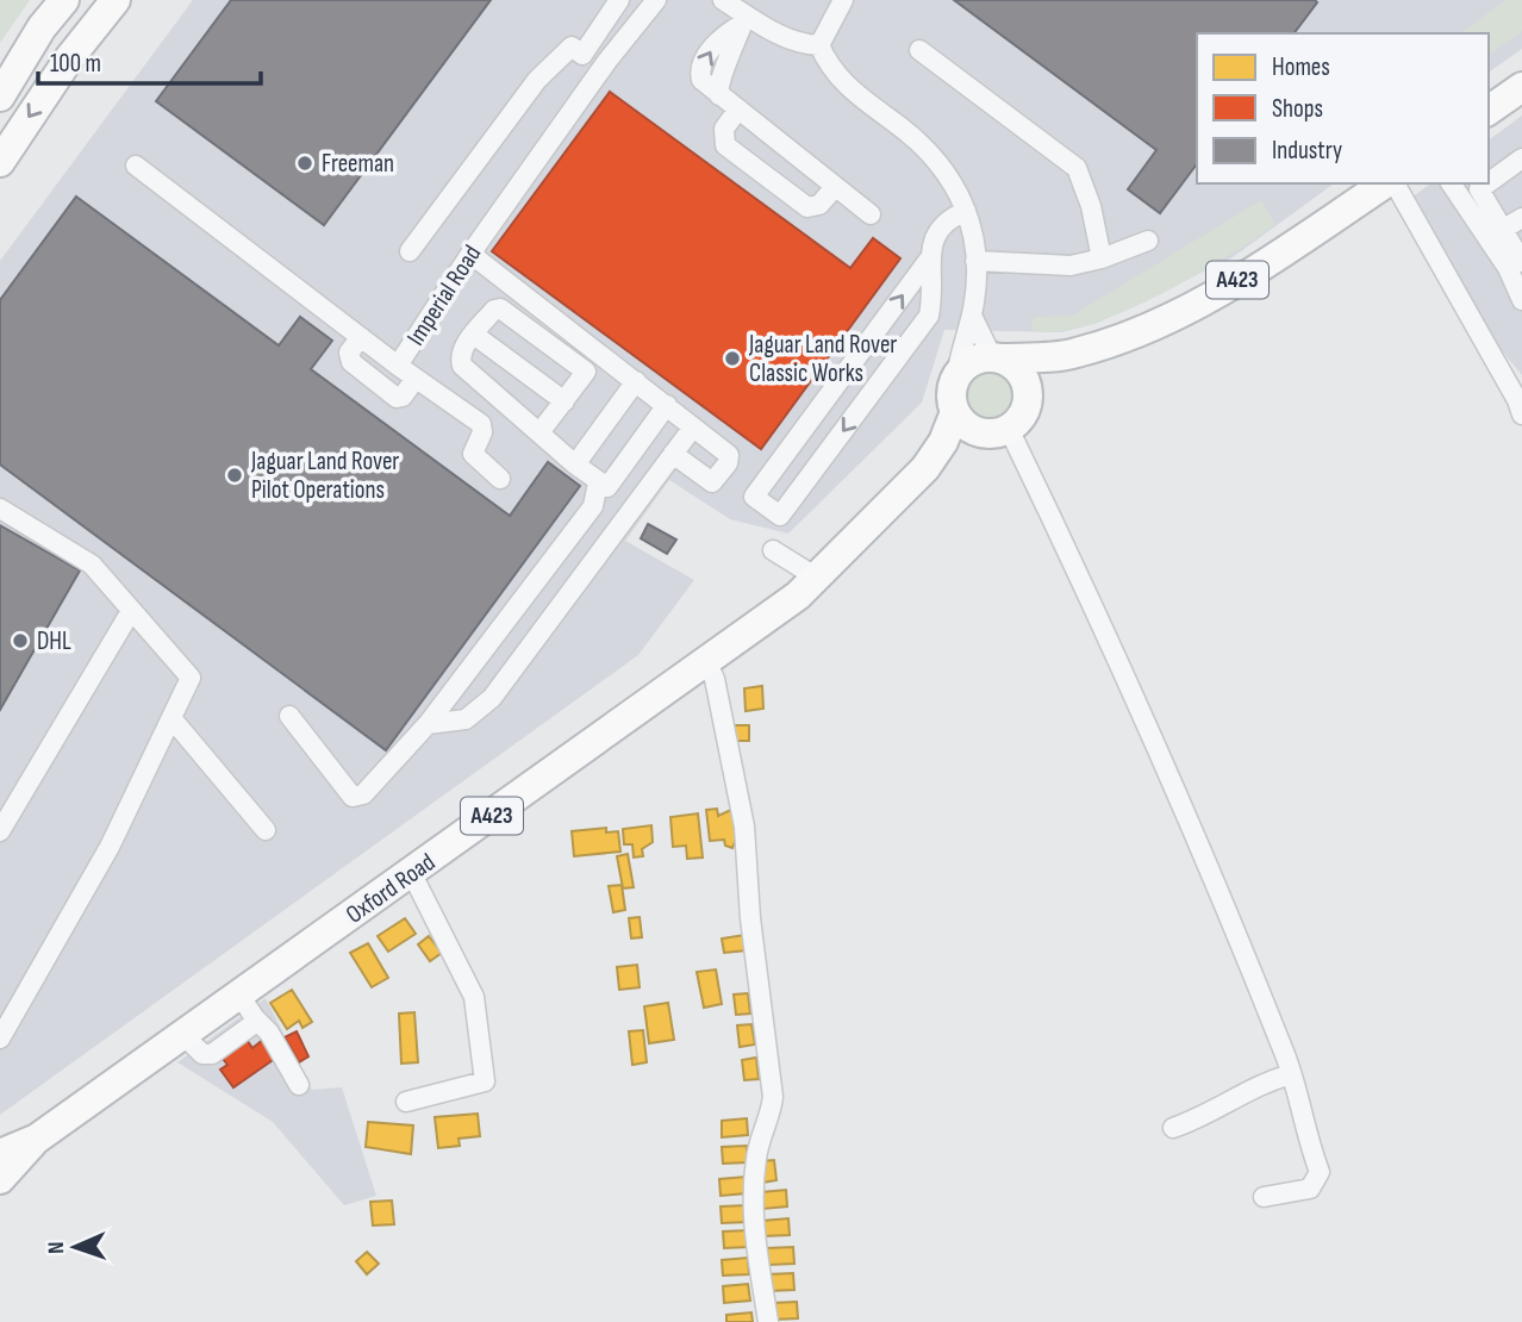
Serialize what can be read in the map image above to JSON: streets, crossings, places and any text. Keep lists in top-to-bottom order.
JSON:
{
  "streets": {
    "highway": ["A423", "Oxford Road"],
    "street": ["Imperial Road"]
  },
  "crossings": [
    ["A423", "Oxford Road"]
  ],
  "places": [
    "Freeman",
    "Jaguar Land Rover Classic Works",
    "Jaguar Land Rover Pilot Operations",
    "DHL"
  ],
  "legend": ["Homes", "Shops", "Industry"],
  "scale_bar": "100 m",
  "north": "left"
}
